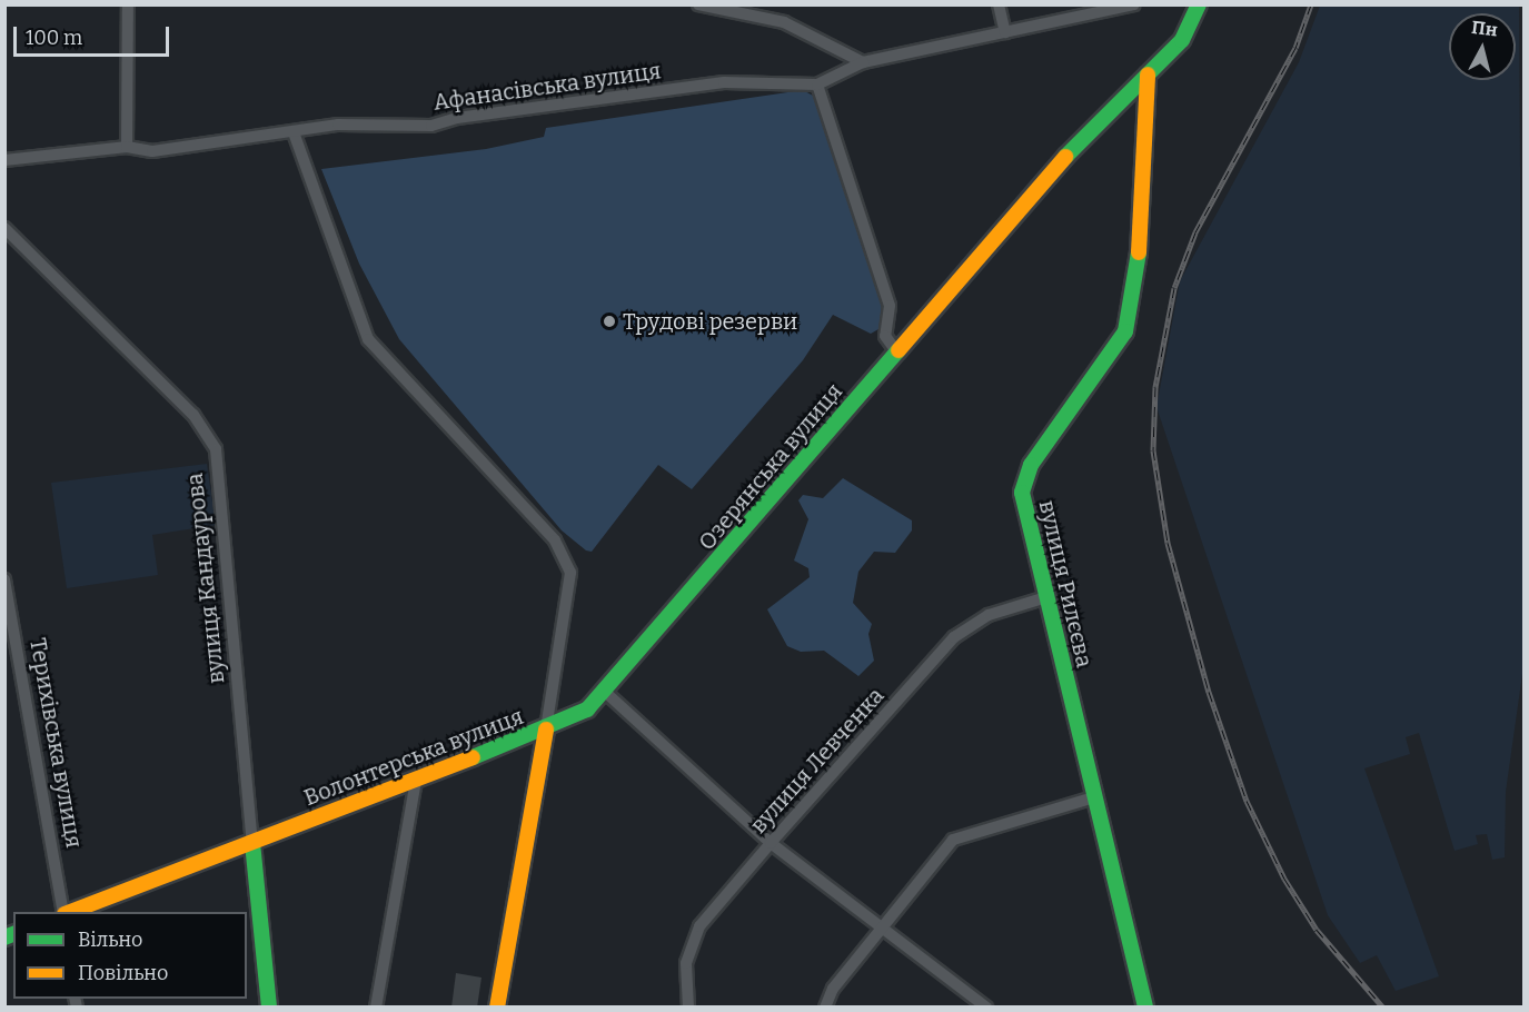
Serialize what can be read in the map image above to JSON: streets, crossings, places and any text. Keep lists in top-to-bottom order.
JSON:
{
  "streets": {
    "main road": [
      "Озерянська вулиця",
      "вулиця Кандаурова",
      "вулиця Рилєєва",
      "Волонтерська вулиця"
    ],
    "street": ["Афанасівська вулиця", "Терихівська вулиця", "вулиця Левченка"]
  },
  "crossings": [
    ["Афанасівська вулиця", "Волонтерська вулиця"],
    ["Озерянська вулиця", "вулиця Рилєєва"],
    ["Озерянська вулиця", "Волонтерська вулиця"],
    ["вулиця Кандаурова", "Волонтерська вулиця"],
    ["вулиця Рилєєва", "вулиця Левченка"]
  ],
  "places": ["Трудові резерви"],
  "legend": ["Вільно", "Повільно"],
  "scale_bar": "100 m",
  "north": "top"
}
